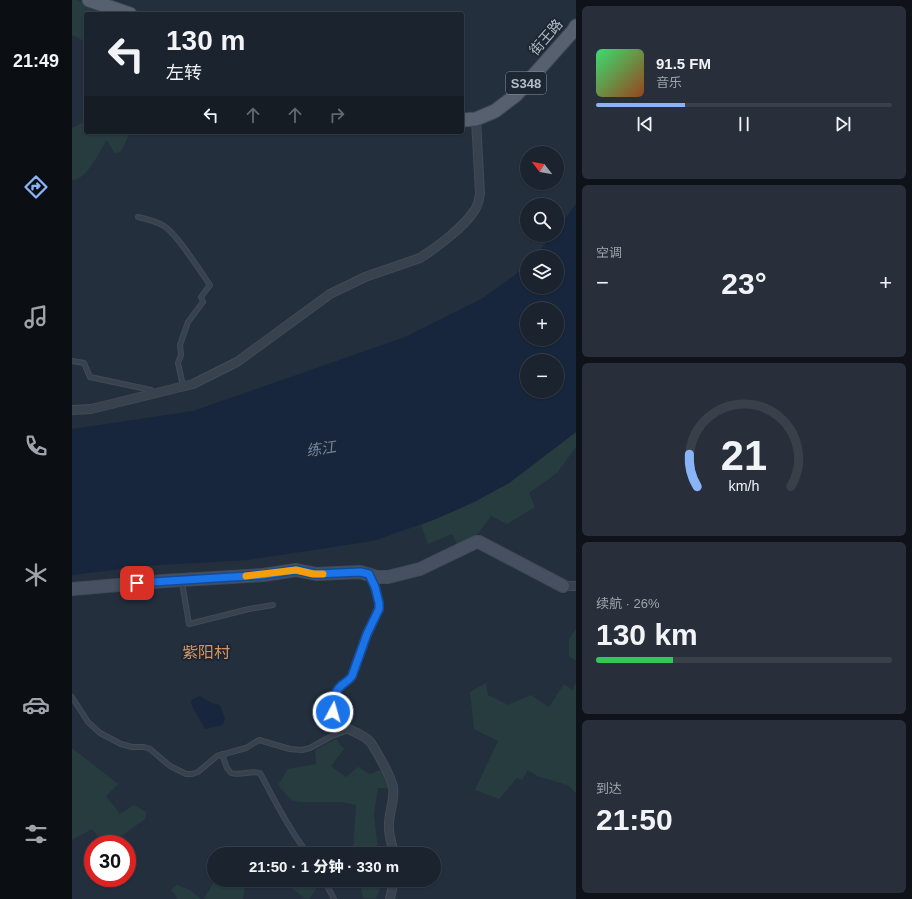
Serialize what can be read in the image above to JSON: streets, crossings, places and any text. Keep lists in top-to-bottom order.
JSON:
{
  "streets": {
    "main road": ["街王路", "S348"]
  },
  "districts": ["紫阳村"],
  "water": ["练江"],
  "north": "top left",
  "page": {
    "tabs": "21:49",
    "turn": ["130 m", "左转"],
    "song": ["91.5 FM", "音乐"],
    "map_buttons": ["+", "−"],
    "tile": [
      "空调",
      ["续航 · 26%", "130 km"],
      ["到达", "21:50"]
    ],
    "heat": ["−", "23°", "+"],
    "limit": "30",
    "trip": "21:50 · 1 分钟 · 330 m",
    "gauge": ["21", "km/h"]
  }
}
